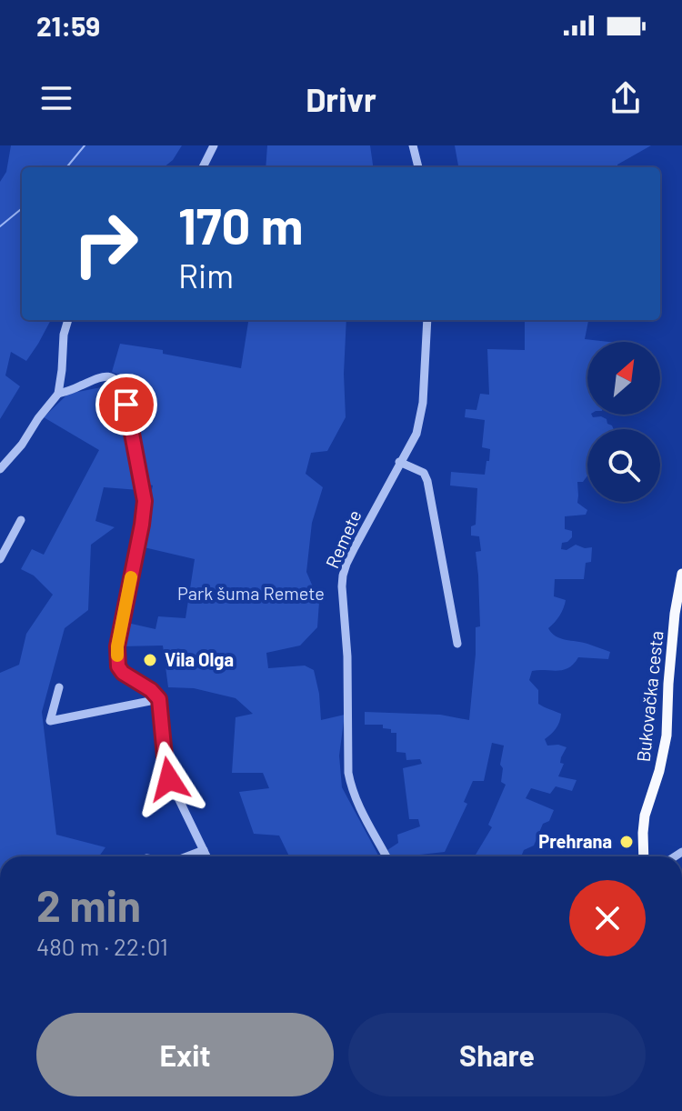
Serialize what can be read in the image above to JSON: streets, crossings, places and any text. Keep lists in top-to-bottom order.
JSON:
{
  "streets": {
    "main road": ["Bukovačka cesta"],
    "street": ["Remete"]
  },
  "parks": ["Park šuma Remete"],
  "places": ["Vila Olga", "Prehrana"],
  "north": "top right",
  "page": {
    "status": "21:59",
    "header": "Drivr",
    "turn": ["170 m", "Rim"],
    "heading": ["2 min", "480 m · 22:01"],
    "buttons": ["Exit", "Share"]
  }
}
